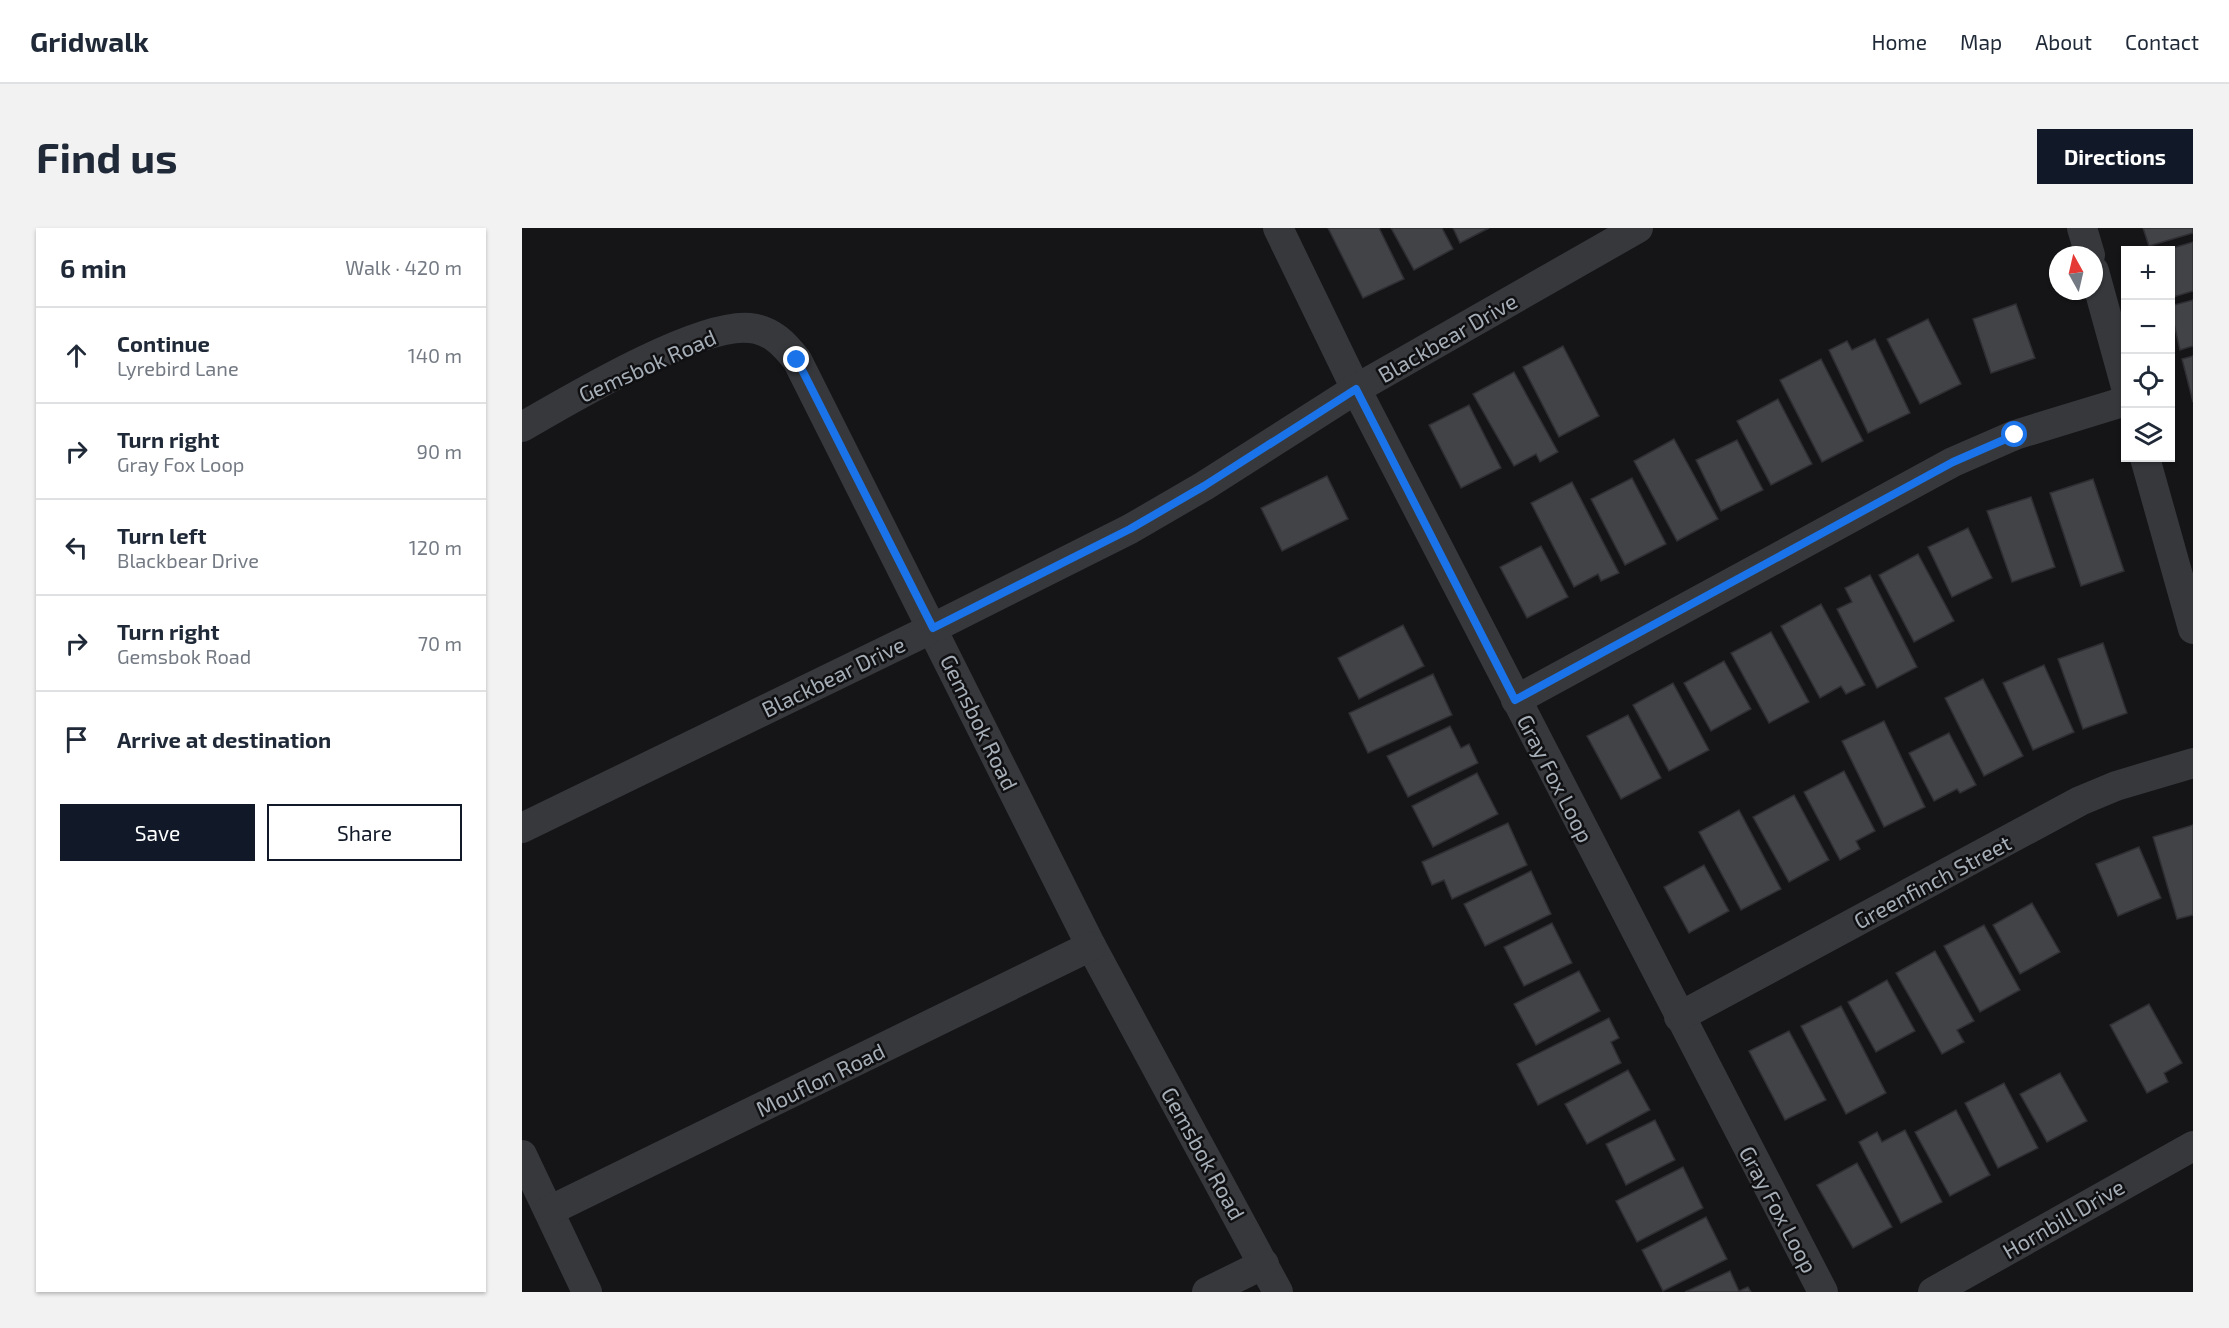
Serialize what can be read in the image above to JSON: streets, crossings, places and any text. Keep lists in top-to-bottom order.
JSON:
{
  "streets": {
    "street": [
      "Blackbear Drive",
      "Gemsbok Road",
      "Gray Fox Loop",
      "Greenfinch Street",
      "Mouflon Road",
      "Hornbill Drive"
    ]
  },
  "crossings": [
    ["Blackbear Drive", "Gemsbok Road"],
    ["Blackbear Drive", "Gray Fox Loop"],
    ["Gemsbok Road", "Mouflon Road"],
    ["Gray Fox Loop", "Greenfinch Street"]
  ],
  "north": "top",
  "page": {
    "header": "Gridwalk",
    "nav": [
      "Home",
      "Map",
      "About",
      "Contact"
    ],
    "buttons": [
      "Directions",
      ["Save", "Share"]
    ],
    "title": "Find us",
    "heading": ["6 min", "Walk · 420 m"],
    "map_buttons": ["+", "−"],
    "list": [
      ["Continue", "Lyrebird Lane", "140 m"],
      ["Turn right", "Gray Fox Loop", "90 m"],
      ["Turn left", "Blackbear Drive", "120 m"],
      ["Turn right", "Gemsbok Road", "70 m"],
      "Arrive at destination"
    ]
  }
}
